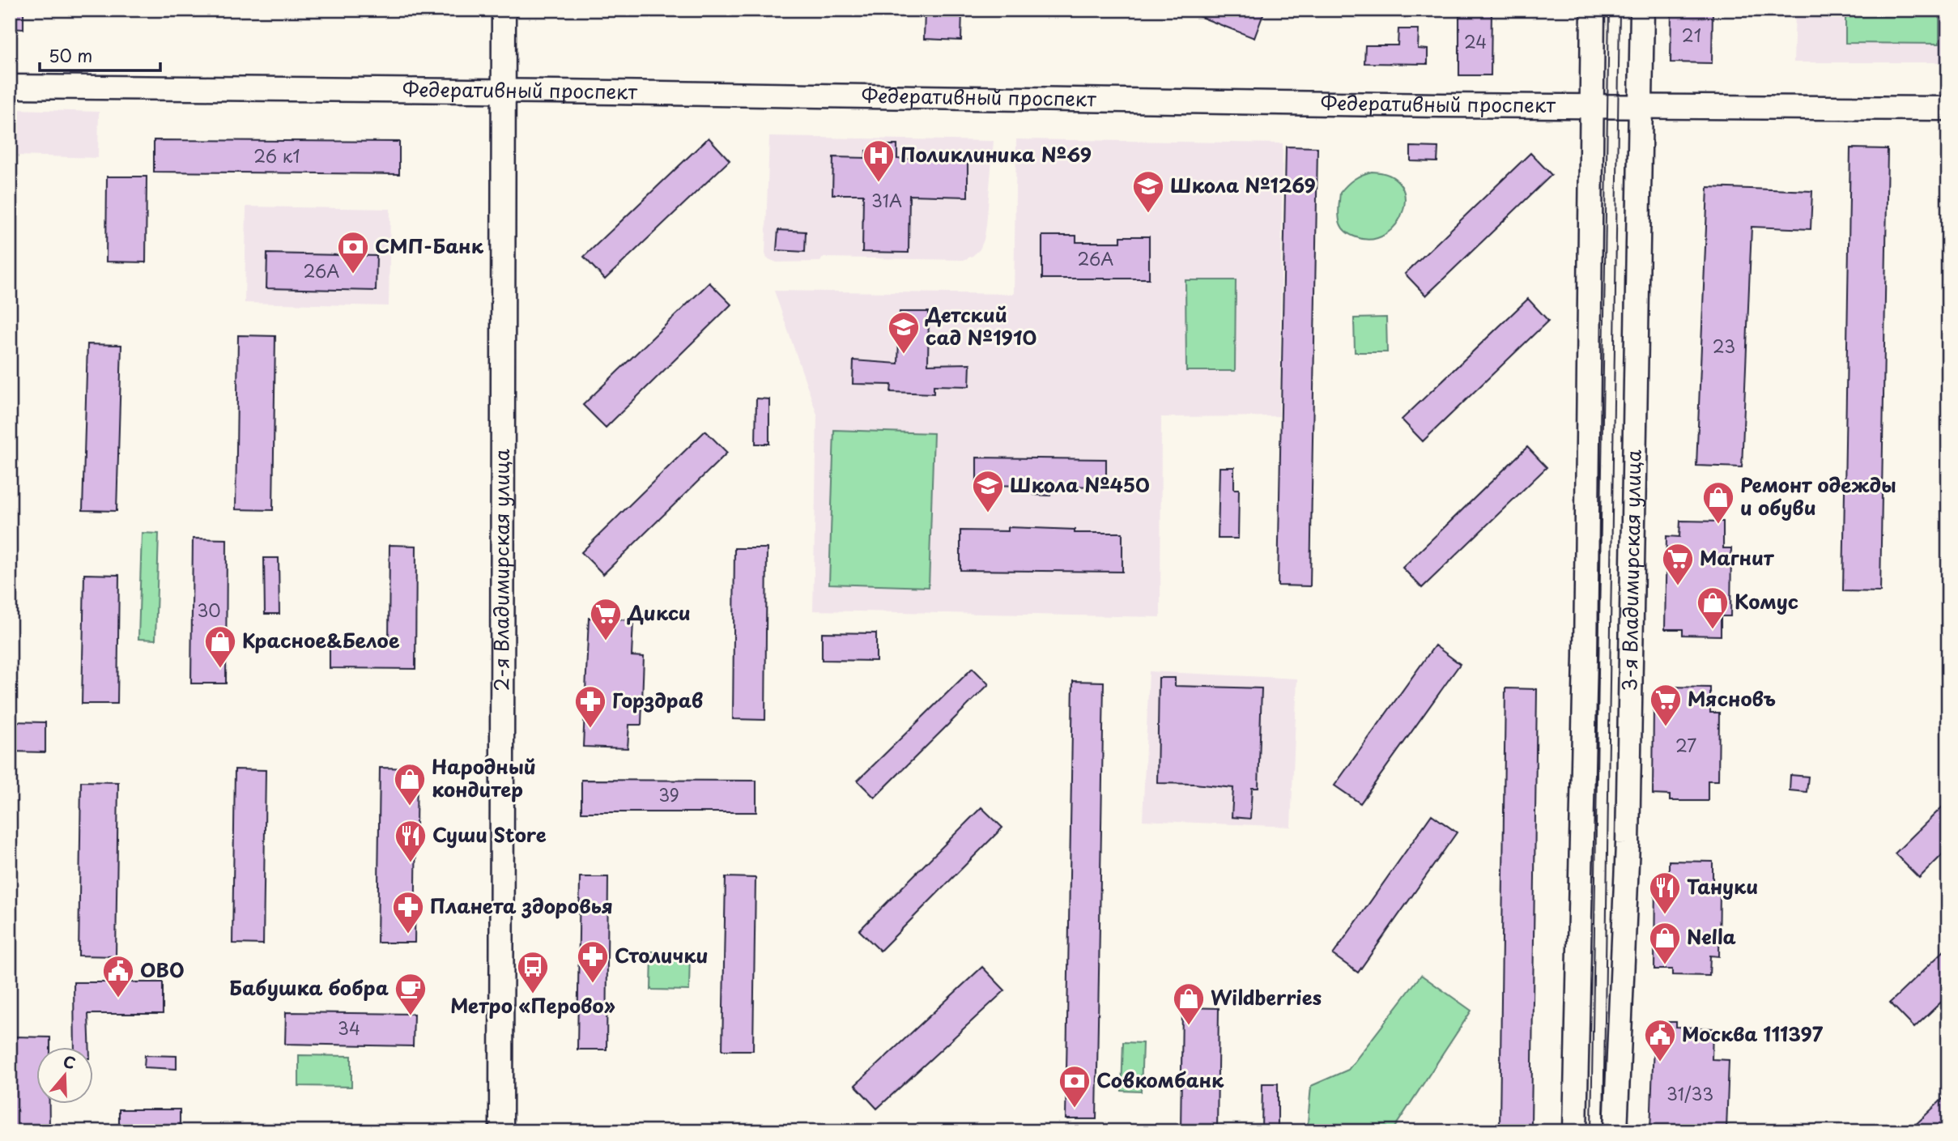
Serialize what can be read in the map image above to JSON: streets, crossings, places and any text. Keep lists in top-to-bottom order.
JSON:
{
  "streets": {
    "street": ["Федеративный проспект", "2-я Владимирская улица", "3-я Владимирская улица"]
  },
  "crossings": [
    ["Федеративный проспект", "2-я Владимирская улица"],
    ["Федеративный проспект", "3-я Владимирская улица"]
  ],
  "places": {
    "hospital": ["Поликлиника №69"],
    "school or university": ["Школа №1269", "Детский сад №1910", "Школа №450"],
    "bank": ["СМП-Банк", "Совкомбанк"],
    "shop": [
      "Ремонт одежды и обуви",
      "Комус",
      "Красное&Белое",
      "Народный кондитер",
      "Nella",
      "Wildberries"
    ],
    "supermarket": ["Магнит", "Дикси", "Мясновъ"],
    "pharmacy": ["Горздрав", "Планета здоровья", "Столички"],
    "restaurant": ["Суши Store", "Тануки"],
    "bus stop": ["Метро «Перово»"],
    "public building": ["ОВО", "Москва 111397"],
    "cafe": ["Бабушка бобра"]
  },
  "house_numbers": [
    "21",
    "24",
    "26 к1",
    "31А",
    "26А",
    "26А",
    "23",
    "30",
    "27",
    "39",
    "34",
    "31/33"
  ],
  "scale_bar": "50 m",
  "north": "top"
}
